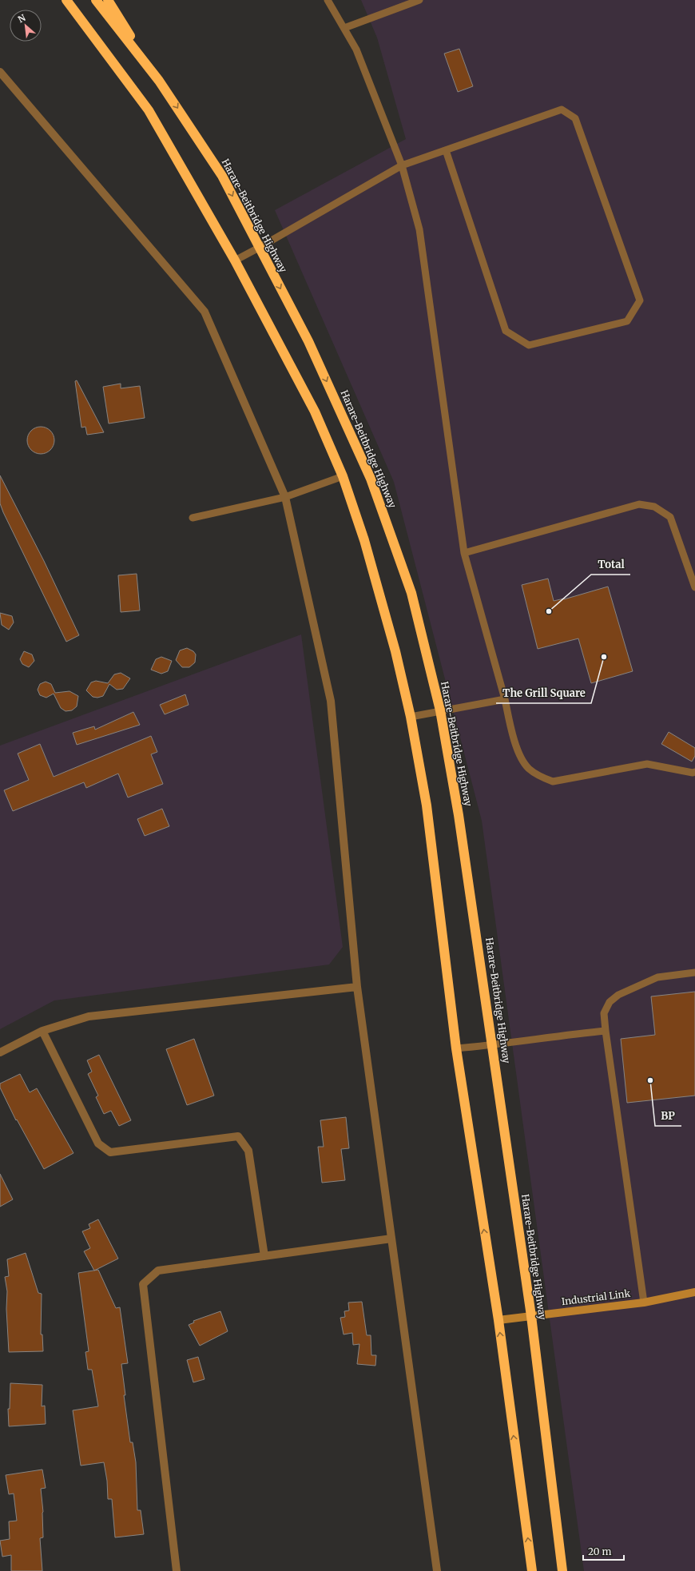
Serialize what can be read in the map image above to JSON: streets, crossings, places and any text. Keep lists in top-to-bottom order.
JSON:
{
  "streets": {
    "highway": ["Harare-Beitbridge Highway"],
    "street": ["Industrial Link"]
  },
  "crossings": [
    ["Harare-Beitbridge Highway", "Industrial Link"]
  ],
  "places": ["Total", "The Grill Square", "BP"],
  "scale_bar": "20 m",
  "north": "top left"
}
